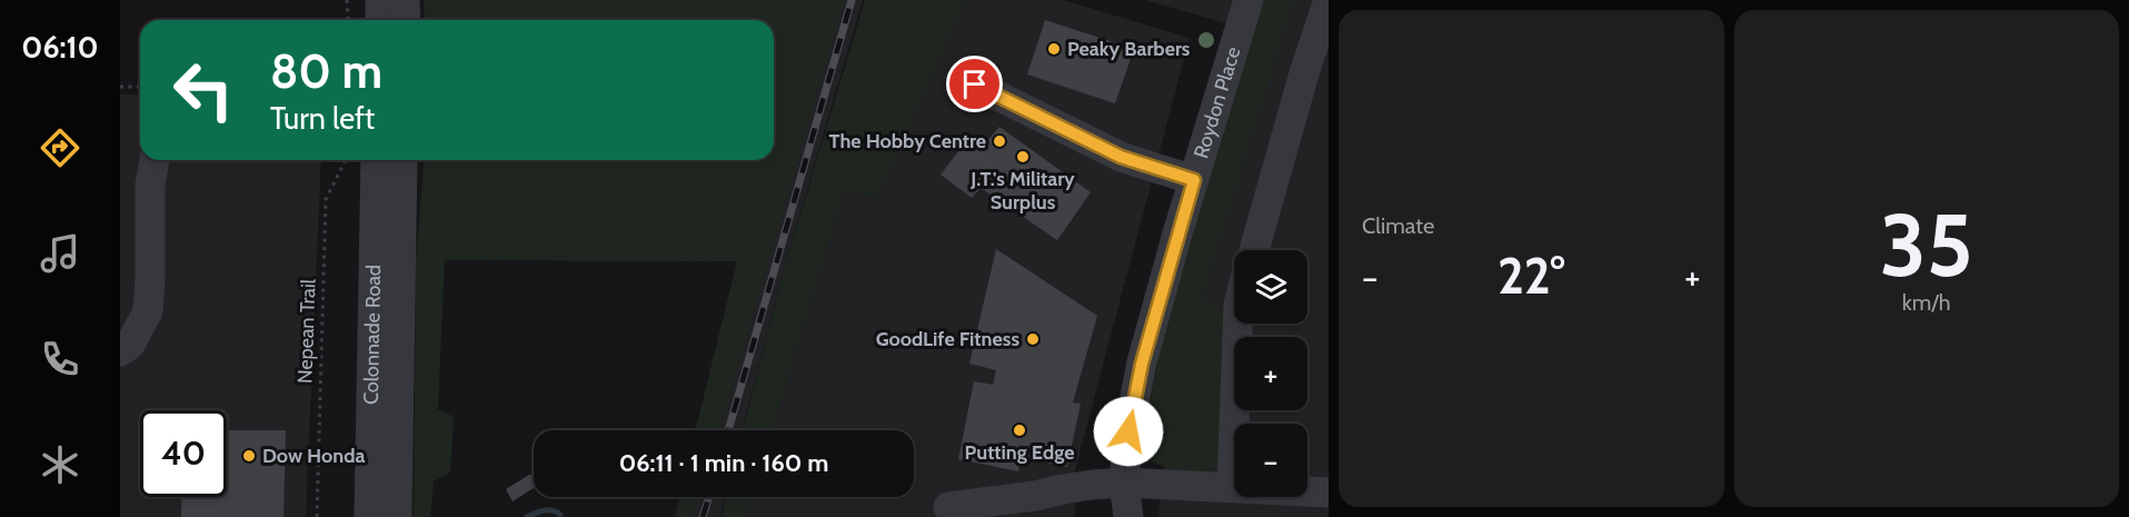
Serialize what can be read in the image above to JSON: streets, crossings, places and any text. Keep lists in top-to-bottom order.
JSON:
{
  "streets": {
    "street": ["Roydon Place", "Colonnade Road"],
    "path": ["Nepean Trail"]
  },
  "places": [
    "Peaky Barbers",
    "The Hobby Centre",
    "J.T.'s Military Surplus",
    "GoodLife Fitness",
    "Putting Edge",
    "Dow Honda"
  ],
  "page": {
    "tabs": "06:10",
    "tile": [
      "Climate",
      ["35", "km/h"]
    ],
    "turn": ["80 m", "Turn left"],
    "heat": ["−", "22°", "+"],
    "map_buttons": ["+", "−"],
    "limit": "40",
    "trip": "06:11 · 1 min · 160 m"
  }
}
